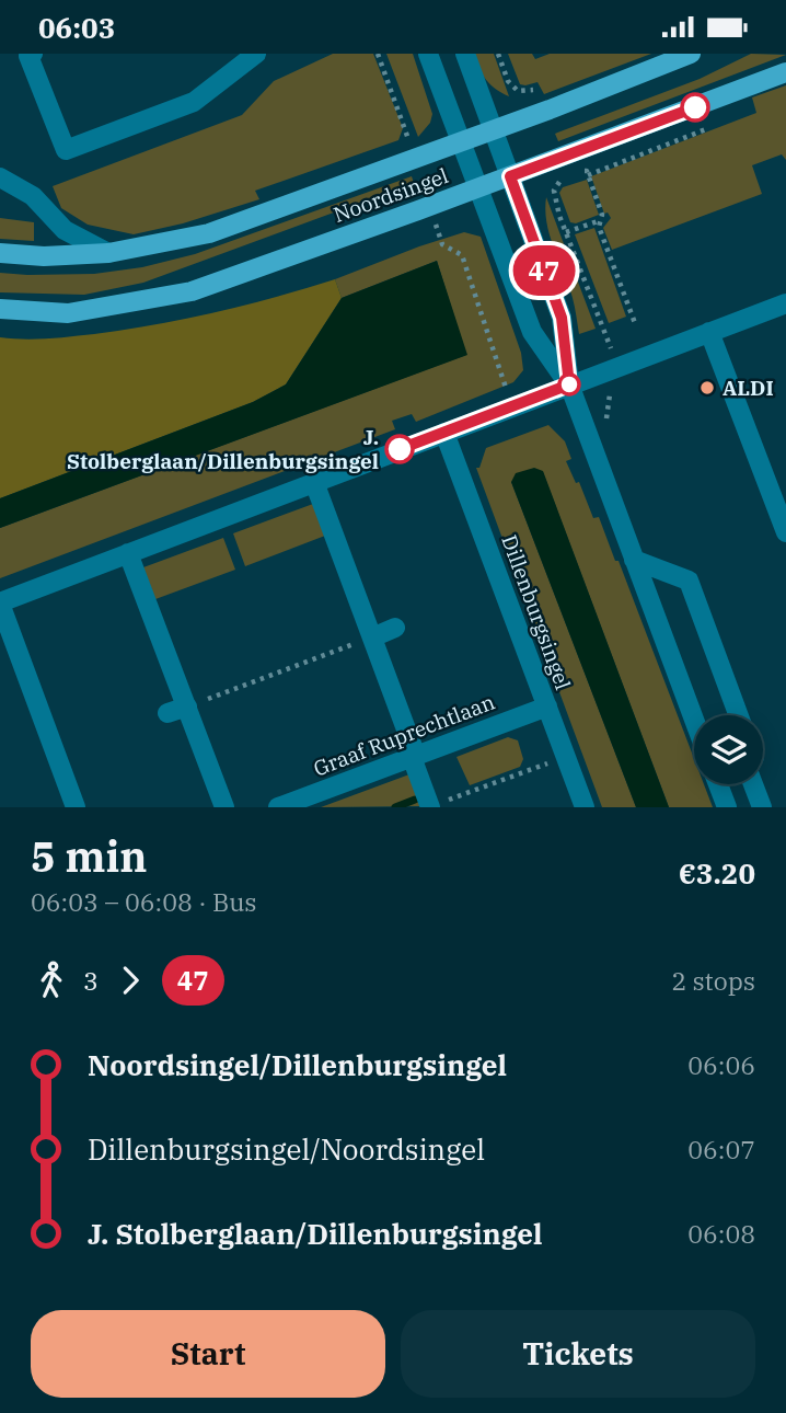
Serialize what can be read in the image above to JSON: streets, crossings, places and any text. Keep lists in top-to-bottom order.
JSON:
{
  "streets": {
    "main road": ["Noordsingel"],
    "street": ["Dillenburgsingel", "Graaf Ruprechtlaan"]
  },
  "crossings": [
    ["Dillenburgsingel", "Graaf Ruprechtlaan"]
  ],
  "places": ["ALDI", "J. Stolberglaan/Dillenburgsingel"],
  "lines": ["bus line 47"],
  "page": {
    "status": "06:03",
    "on_map": "47",
    "heading": ["5 min", "06:03 – 06:08 · Bus", "€3.20"],
    "legs": ["3", "47", "2 stops"],
    "list": [
      {
        "name": "Noordsingel/Dillenburgsingel",
        "value": "06:06"
      },
      {
        "name": "Dillenburgsingel/Noordsingel",
        "value": "06:07"
      },
      {
        "name": "J. Stolberglaan/Dillenburgsingel",
        "value": "06:08"
      }
    ],
    "buttons": ["Start", "Tickets"]
  }
}
